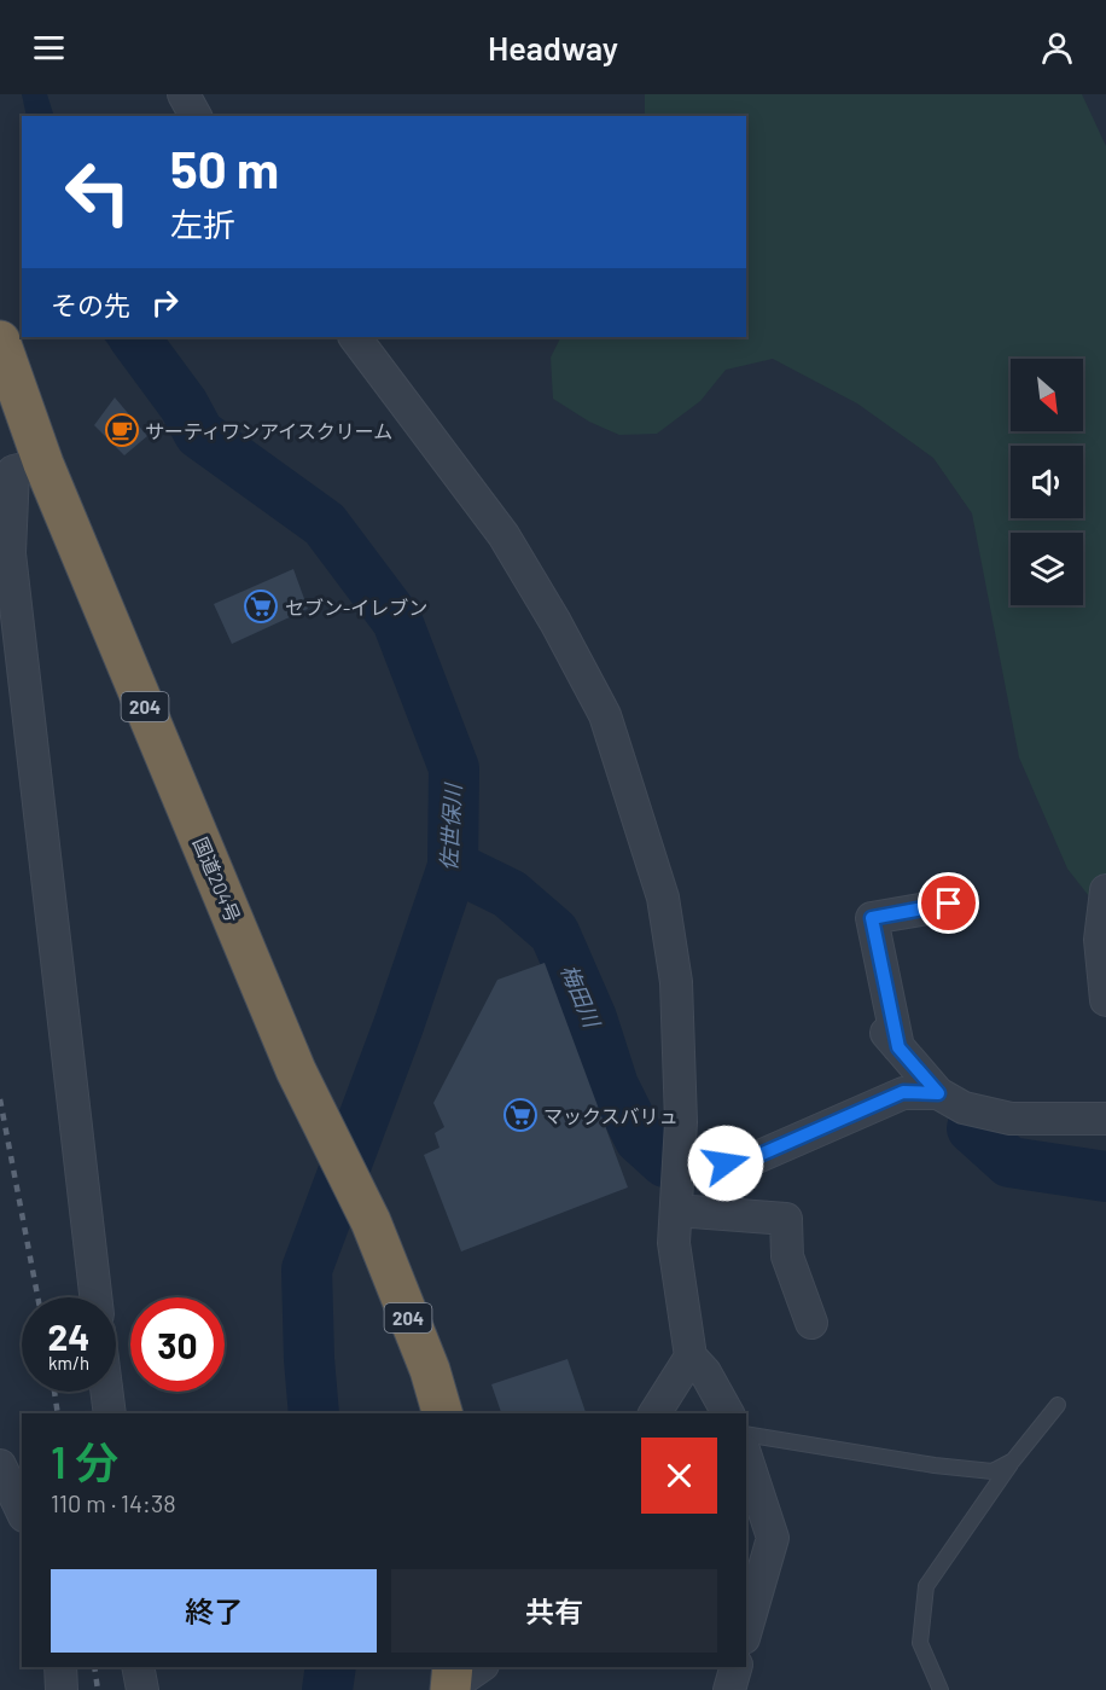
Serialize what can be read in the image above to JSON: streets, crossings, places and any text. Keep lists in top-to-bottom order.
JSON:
{
  "streets": {
    "highway": ["204", "国道204号"]
  },
  "water": ["佐世保川", "梅田川"],
  "places": {
    "cafe": ["サーティワンアイスクリーム"],
    "supermarket": ["セブン-イレブン", "マックスバリュ"]
  },
  "north": "bottom right",
  "page": {
    "header": "Headway",
    "turn": ["50 m", "左折"],
    "then": "その先",
    "speed": "24 km/h",
    "limit": "30",
    "heading": ["1 分", "110 m · 14:38"],
    "buttons": ["終了", "共有"]
  }
}
